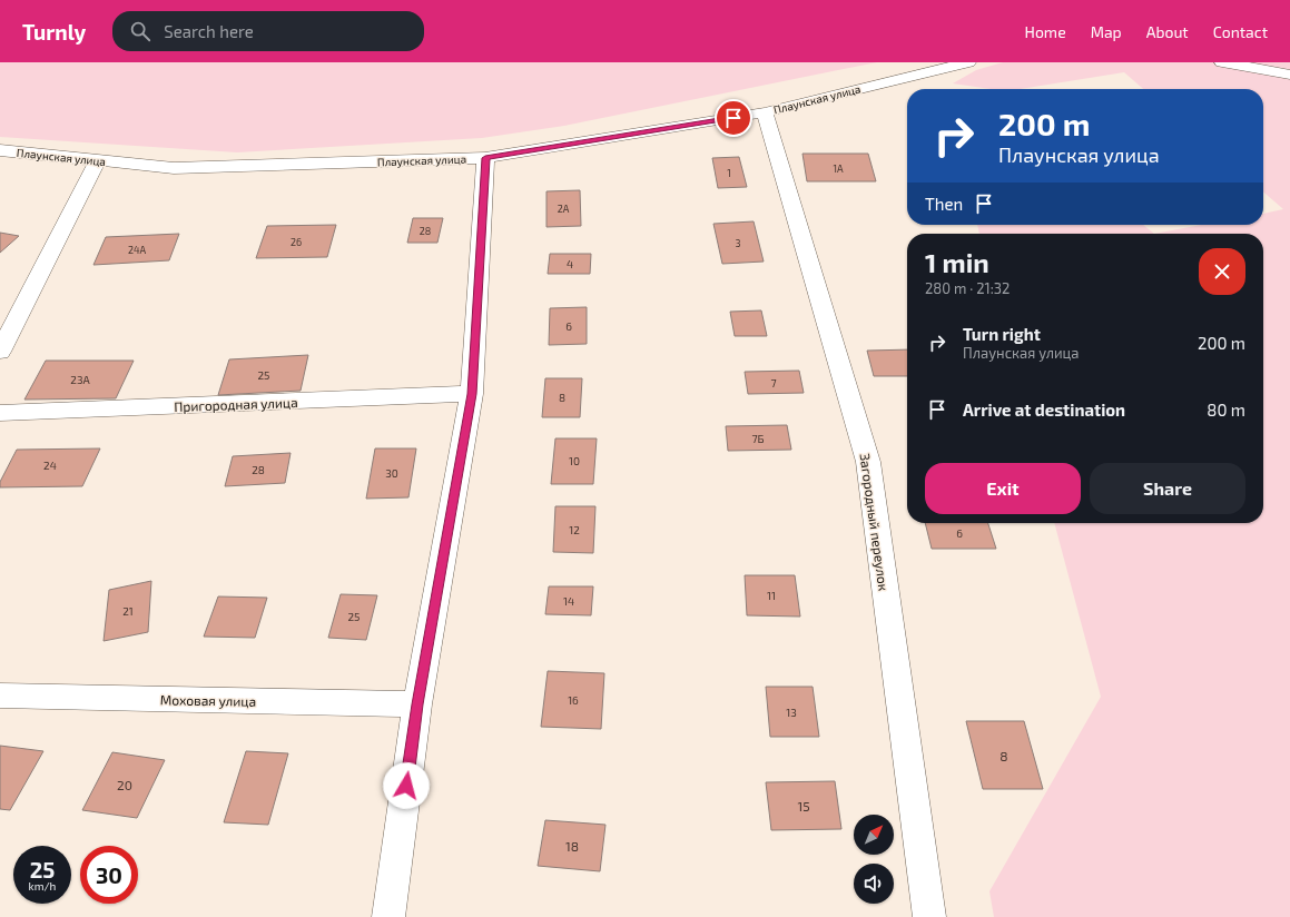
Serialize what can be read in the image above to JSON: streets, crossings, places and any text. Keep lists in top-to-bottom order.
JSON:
{
  "streets": {
    "street": [
      "Плаунская улица",
      "Пригородная улица",
      "Загородный переулок",
      "Моховая улица"
    ]
  },
  "crossings": [
    ["Плаунская улица", "Загородный переулок"]
  ],
  "house_numbers": [
    "1А",
    "1",
    "2А",
    "28",
    "26",
    "3",
    "24А",
    "4",
    "6",
    "25",
    "23А",
    "7",
    "8",
    "7Б",
    "10",
    "24",
    "28",
    "30",
    "12",
    "6",
    "11",
    "14",
    "21",
    "25",
    "16",
    "13",
    "8",
    "20",
    "15",
    "18"
  ],
  "north": "top right",
  "page": {
    "header": "Turnly",
    "search": "Search here",
    "nav": [
      "Home",
      "Map",
      "About",
      "Contact"
    ],
    "turn": ["200 m", "Плаунская улица"],
    "then": "Then",
    "heading": ["1 min", "280 m · 21:32"],
    "list": [
      {
        "name": "Turn right",
        "note": "Плаунская улица",
        "value": "200 m"
      },
      {
        "name": "Arrive at destination",
        "value": "80 m"
      }
    ],
    "buttons": ["Exit", "Share"],
    "speed": "25 km/h",
    "limit": "30"
  }
}
